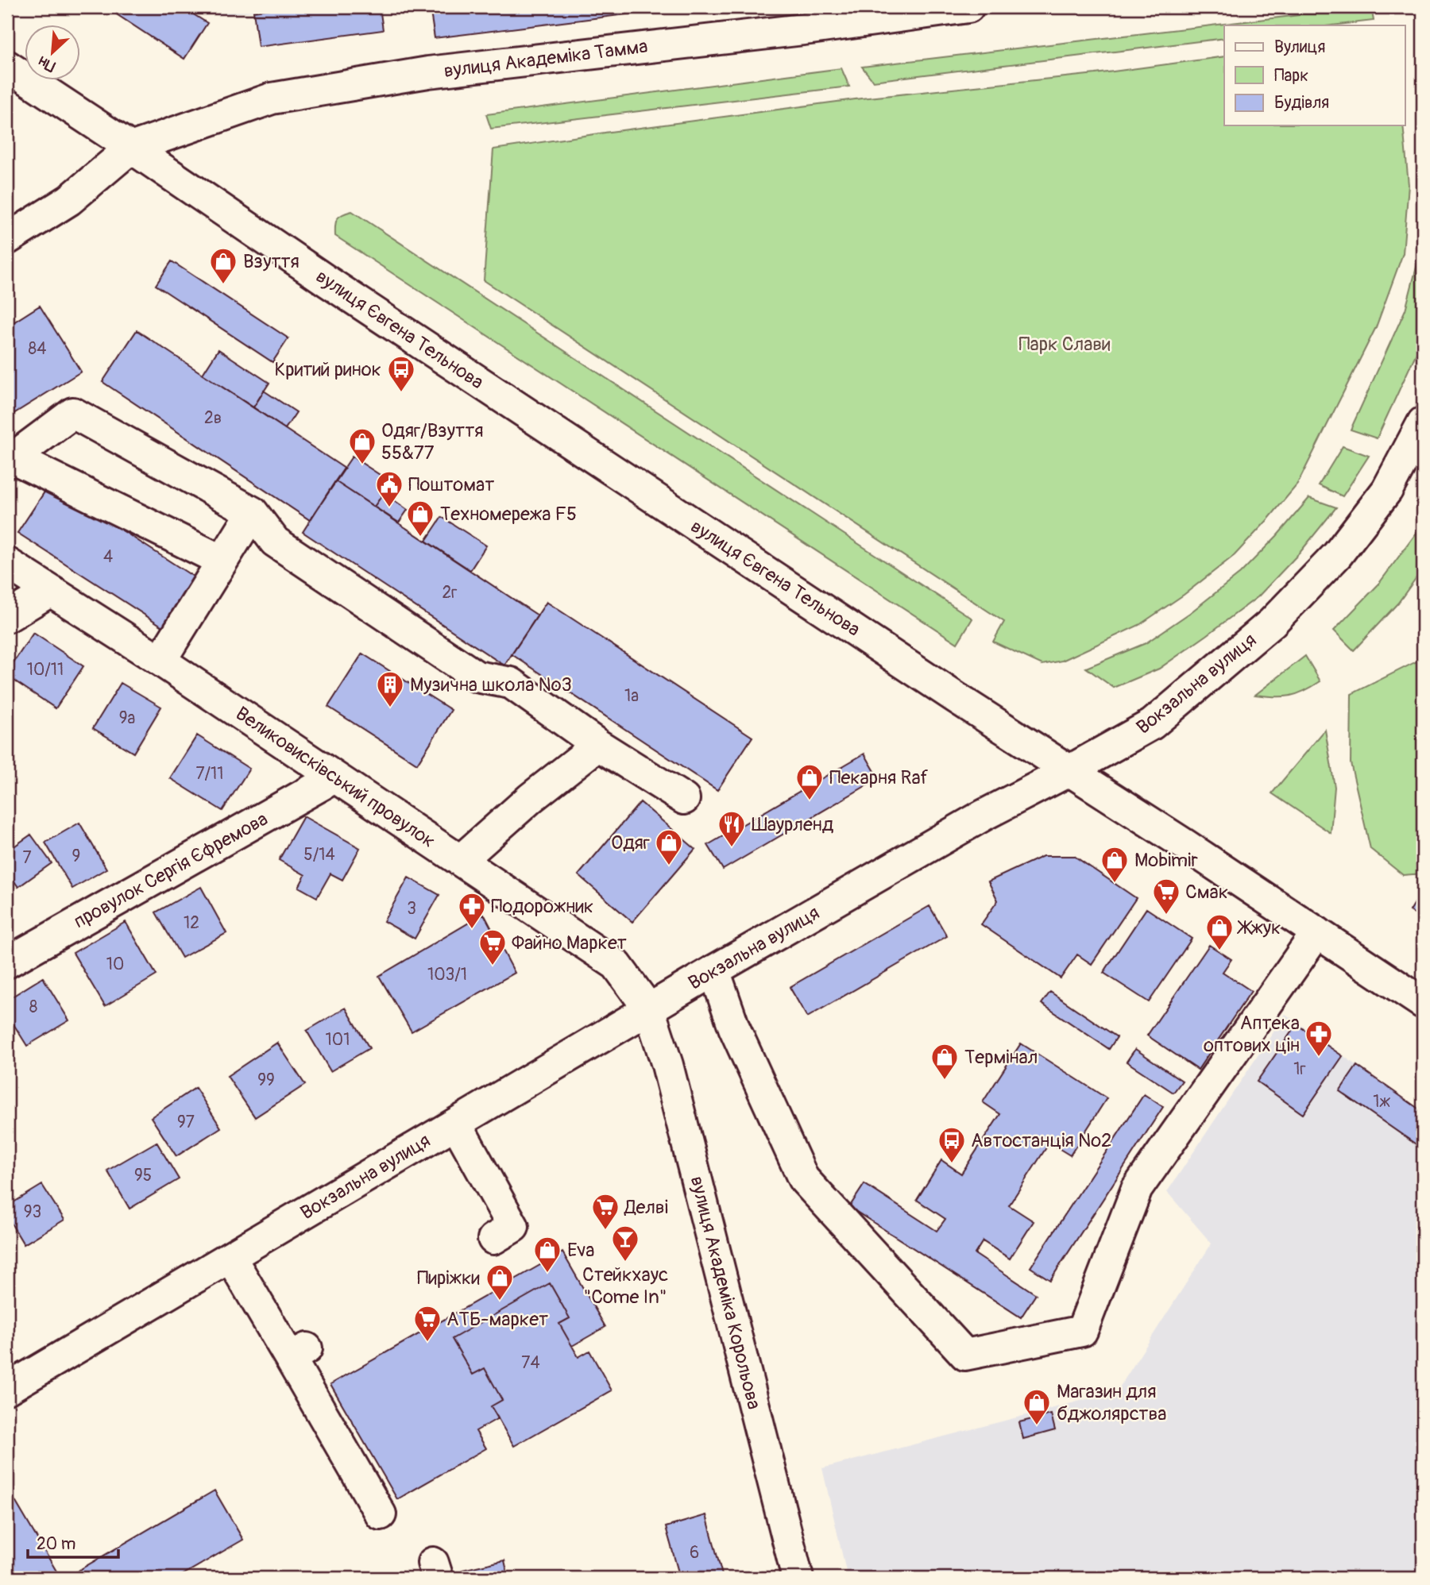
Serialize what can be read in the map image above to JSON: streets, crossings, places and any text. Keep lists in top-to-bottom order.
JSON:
{
  "streets": {
    "main road": [
      "вулиця Академіка Тамма",
      "вулиця Євгена Тельнова",
      "Вокзальна вулиця",
      "Великовисківський провулок",
      "провулок Сергія Єфремова",
      "вулиця Академіка Корольова"
    ]
  },
  "crossings": [
    ["вулиця Академіка Тамма", "вулиця Євгена Тельнова"],
    ["вулиця Євгена Тельнова", "Вокзальна вулиця"],
    ["Вокзальна вулиця", "Великовисківський провулок"],
    ["Вокзальна вулиця", "вулиця Академіка Корольова"],
    ["Великовисківський провулок", "провулок Сергія Єфремова"],
    ["Великовисківський провулок", "вулиця Академіка Корольова"]
  ],
  "parks": ["Парк Слави"],
  "places": {
    "shop": [
      "Взуття",
      "Одяг/Взуття 55&77",
      "Техномережа F5",
      "Пекарня Raf",
      "Одяг",
      "Mobimir",
      "Жжук",
      "Термінал",
      "Eva",
      "Пиріжки",
      "Магазин для бджолярства"
    ],
    "bus stop": ["Критий ринок", "Автостанція №2"],
    "public building": ["Поштомат"],
    "building": ["Музична школа №3"],
    "restaurant": ["Шаурленд"],
    "supermarket": [
      "Смак",
      "Файно Маркет",
      "Делві",
      "АТБ-маркет"
    ],
    "pharmacy": ["Подорожник", "Аптека оптових цін"],
    "bar": ["Стейкхаус \"Come In\""]
  },
  "house_numbers": [
    "84",
    "2в",
    "4",
    "2г",
    "10/11",
    "1а",
    "9а",
    "7/11",
    "5/14",
    "9",
    "7",
    "3",
    "12",
    "10",
    "103/1",
    "8",
    "101",
    "1г",
    "99",
    "1ж",
    "97",
    "95",
    "93",
    "74",
    "6"
  ],
  "legend": ["Вулиця", "Парк", "Будівля"],
  "scale_bar": "20 m",
  "north": "bottom left"
}
